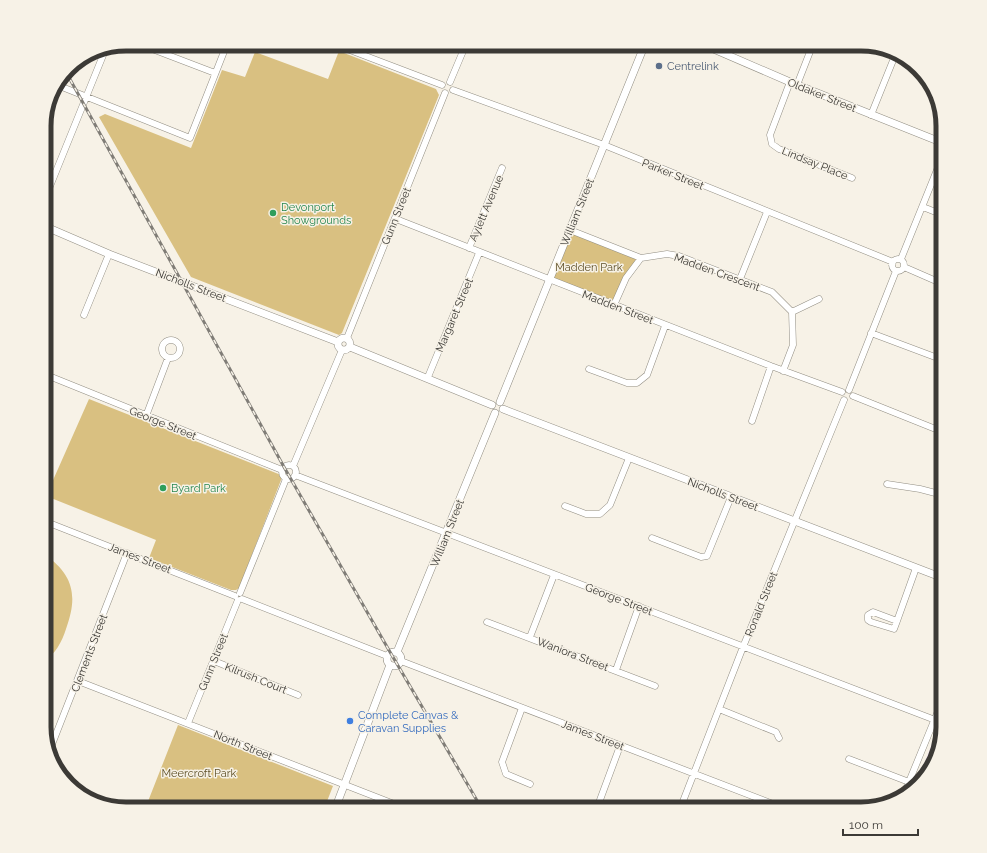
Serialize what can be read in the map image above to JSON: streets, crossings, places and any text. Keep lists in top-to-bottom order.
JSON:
{
  "streets": {
    "street": [
      "Oldaker Street",
      "Lindsay Place",
      "Parker Street",
      "Aylett Avenue",
      "William Street",
      "Gunn Street",
      "Madden Crescent",
      "Nicholls Street",
      "Madden Street",
      "Margaret Street",
      "George Street",
      "James Street",
      "Ronald Street",
      "Clements Street",
      "Waniora Street",
      "Kilrush Court",
      "North Street"
    ]
  },
  "crossings": [
    ["Oldaker Street", "Lindsay Place"],
    ["Parker Street", "William Street"],
    ["Parker Street", "Gunn Street"],
    ["Aylett Avenue", "Madden Street"],
    ["William Street", "Nicholls Street"],
    ["William Street", "Madden Street"],
    ["William Street", "George Street"],
    ["William Street", "James Street"],
    ["Gunn Street", "Nicholls Street"],
    ["Gunn Street", "Madden Street"],
    ["Gunn Street", "George Street"],
    ["Gunn Street", "James Street"],
    ["Gunn Street", "Kilrush Court"],
    ["Gunn Street", "North Street"],
    ["Nicholls Street", "Ronald Street"],
    ["Madden Street", "Margaret Street"],
    ["Madden Street", "Ronald Street"],
    ["George Street", "Ronald Street"],
    ["George Street", "Waniora Street"],
    ["James Street", "Ronald Street"],
    ["James Street", "Clements Street"],
    ["Clements Street", "North Street"]
  ],
  "parks": ["Madden Park", "Meercroft Park"],
  "places": [
    "Centrelink",
    "Devonport Showgrounds",
    "Byard Park",
    "Complete Canvas & Caravan Supplies"
  ],
  "scale_bar": "100 m"
}
